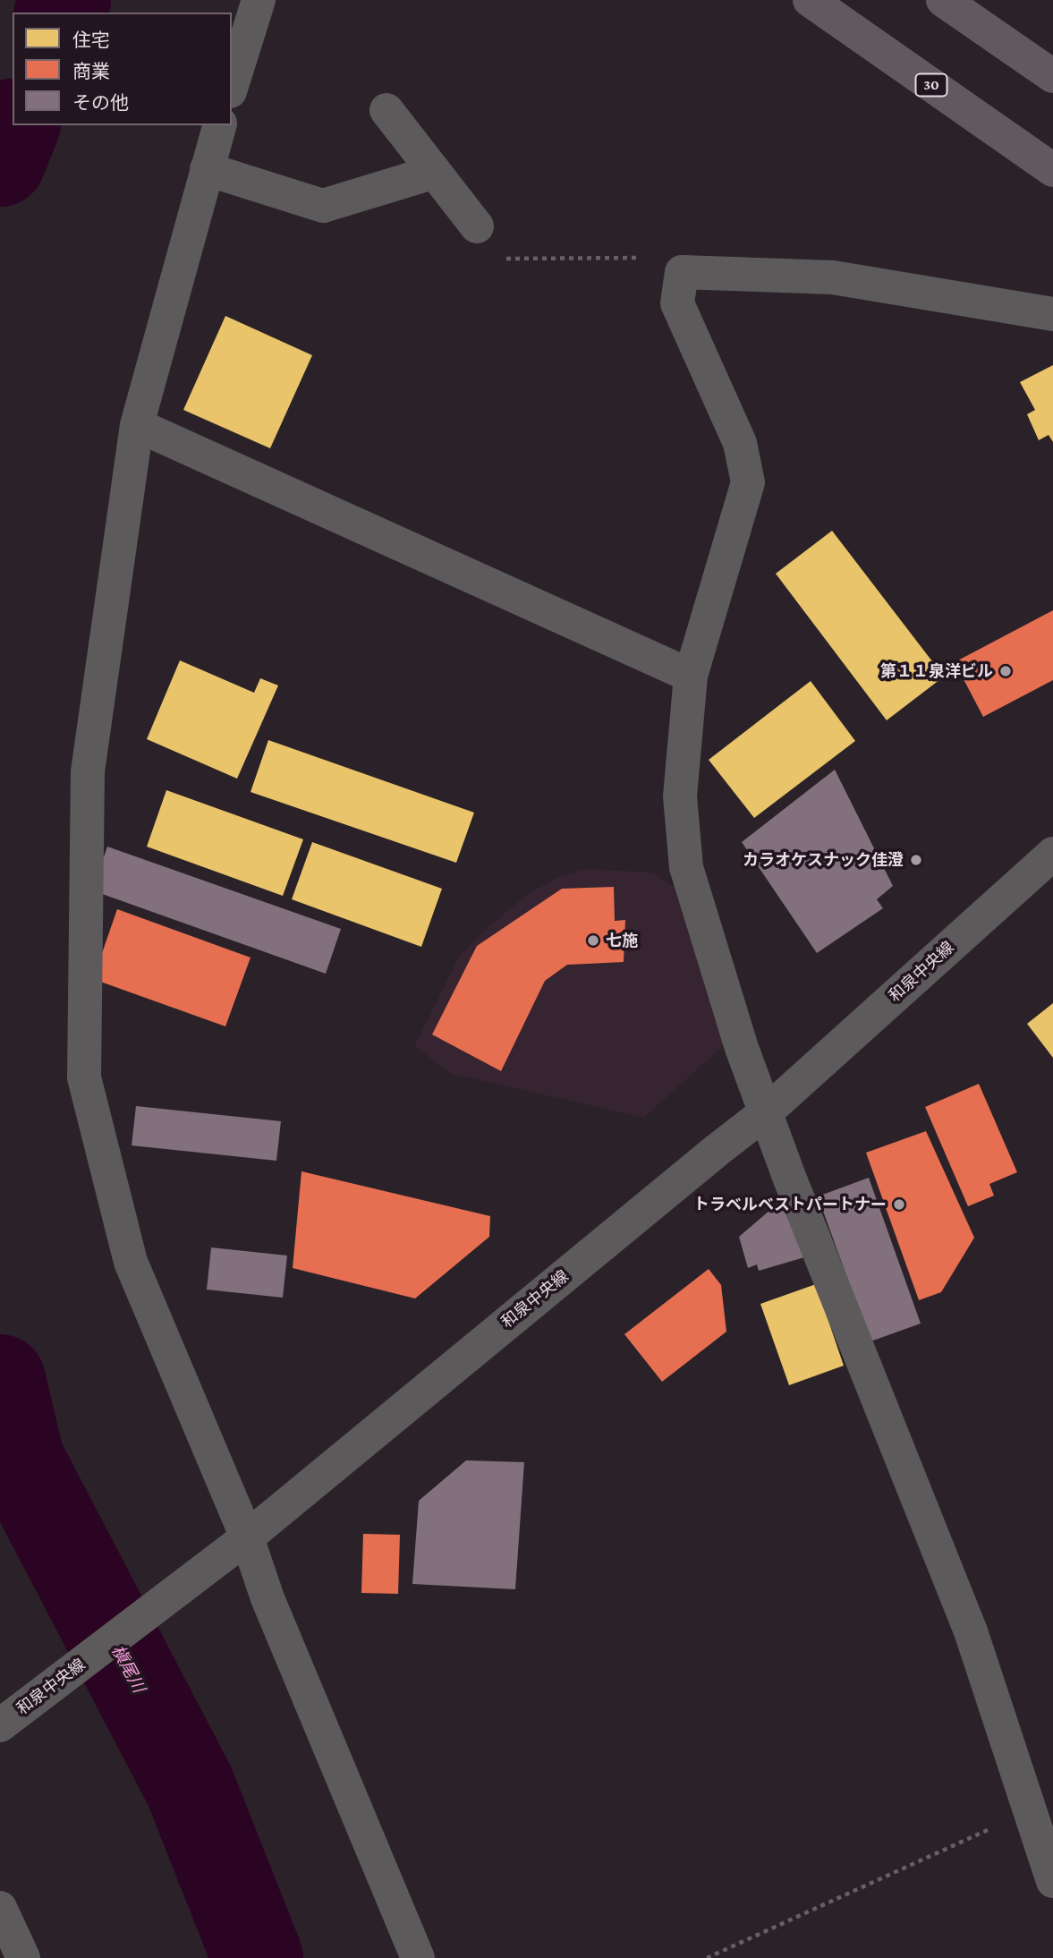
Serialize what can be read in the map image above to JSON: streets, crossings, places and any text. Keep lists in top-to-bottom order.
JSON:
{
  "streets": {
    "main road": ["30"],
    "street": ["和泉中央線"]
  },
  "water": ["槇尾川"],
  "places": [
    "第１１泉洋ビル",
    "カラオケスナック佳澄",
    "七施",
    "トラベルベストパートナー"
  ],
  "legend": ["住宅", "商業", "その他"]
}
